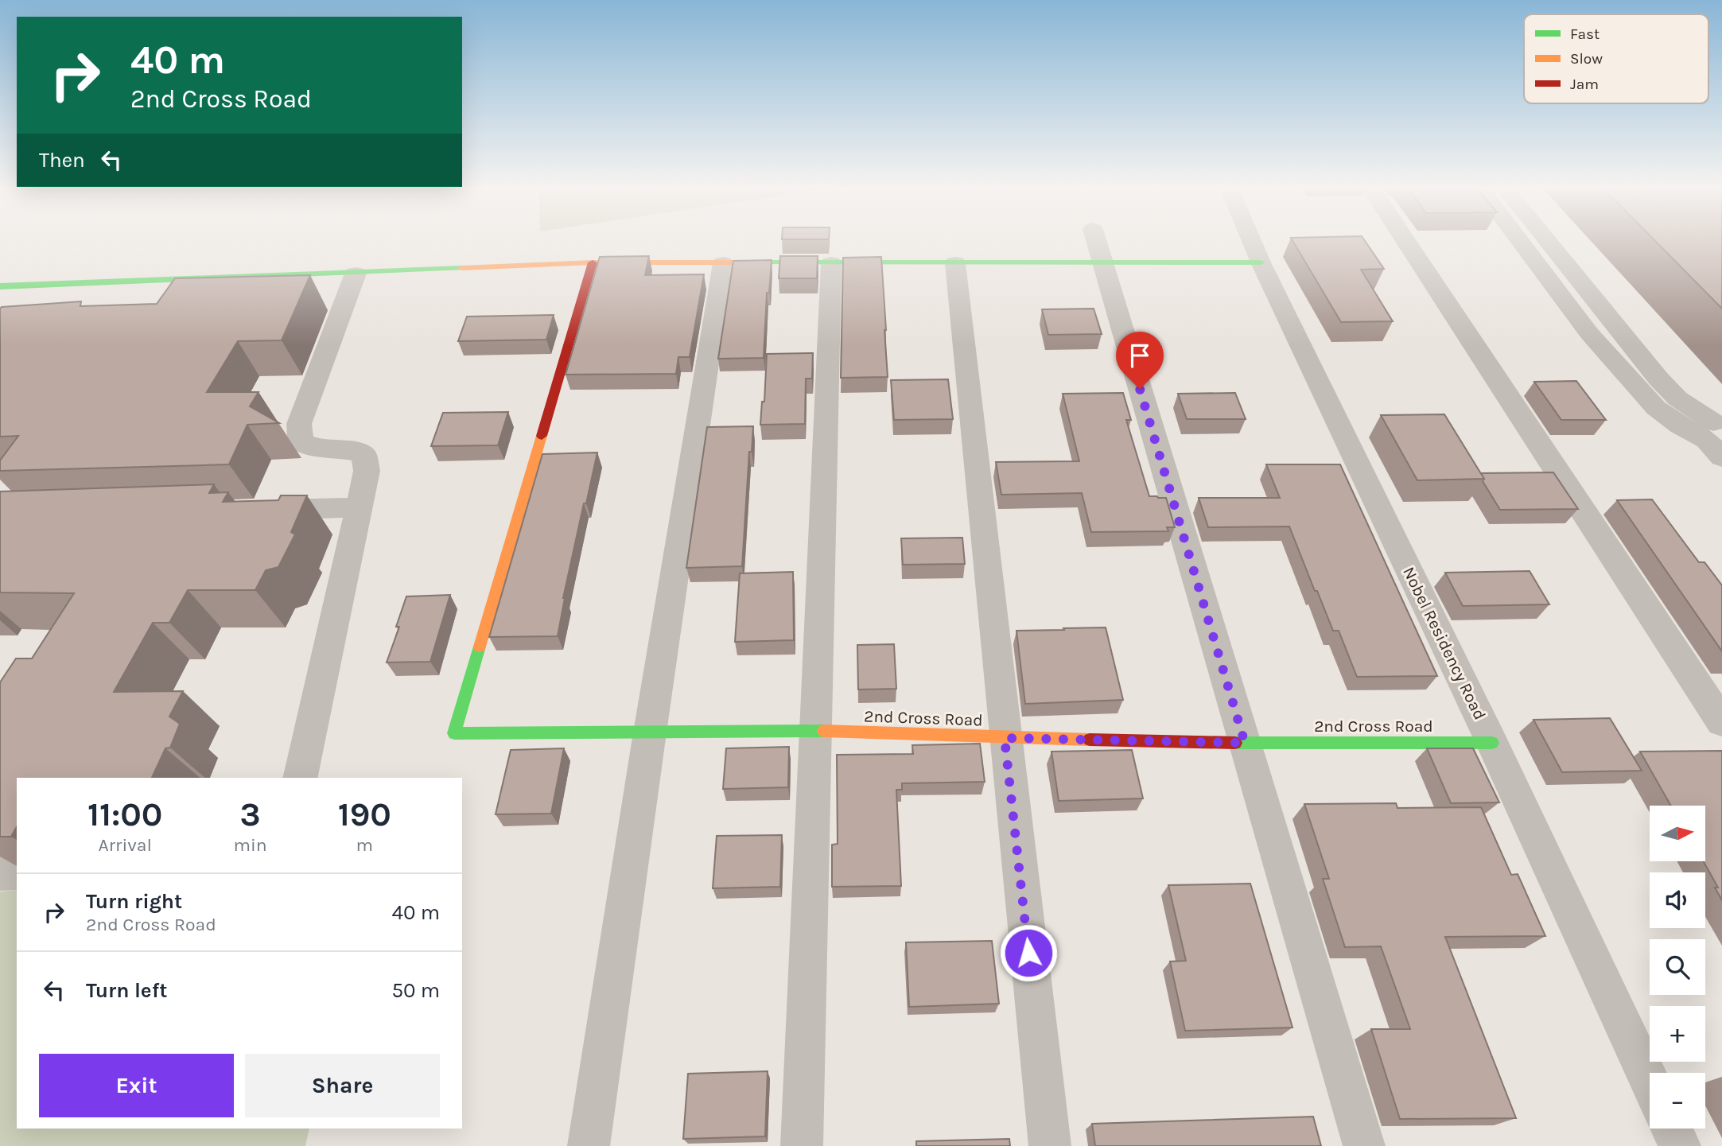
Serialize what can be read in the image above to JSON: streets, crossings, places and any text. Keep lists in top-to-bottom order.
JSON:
{
  "streets": {
    "street": ["Nobel Residency Road", "2nd Cross Road"]
  },
  "crossings": [
    ["Nobel Residency Road", "2nd Cross Road"]
  ],
  "legend": ["Fast", "Slow", "Jam"],
  "north": "right",
  "page": {
    "turn": ["40 m", "2nd Cross Road"],
    "then": "Then",
    "eta": [
      "11:00",
      "Arrival",
      "3",
      "min",
      "190",
      "m"
    ],
    "map_buttons": ["+", "−"],
    "list": [
      {
        "name": "Turn right",
        "note": "2nd Cross Road",
        "value": "40 m"
      },
      {
        "name": "Turn left",
        "value": "50 m"
      }
    ],
    "buttons": ["Exit", "Share"]
  }
}
